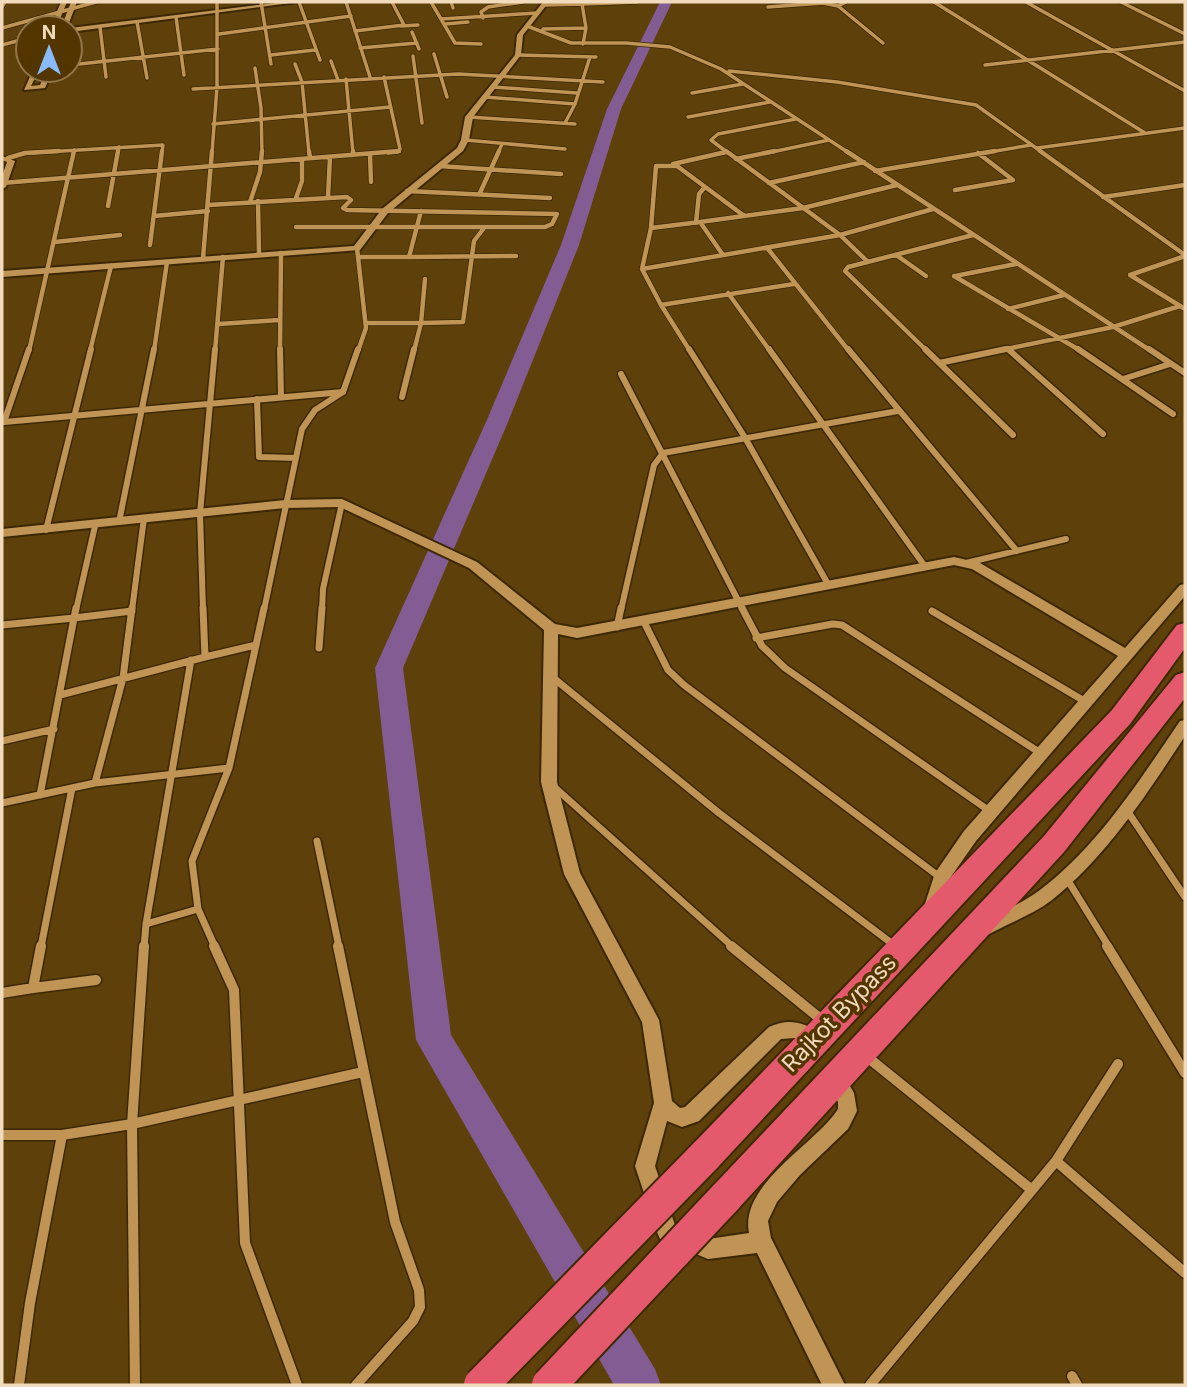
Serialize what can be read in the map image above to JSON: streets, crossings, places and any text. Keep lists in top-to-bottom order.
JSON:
{
  "streets": {
    "highway": ["Rajkot Bypass"]
  },
  "north": "top"
}
